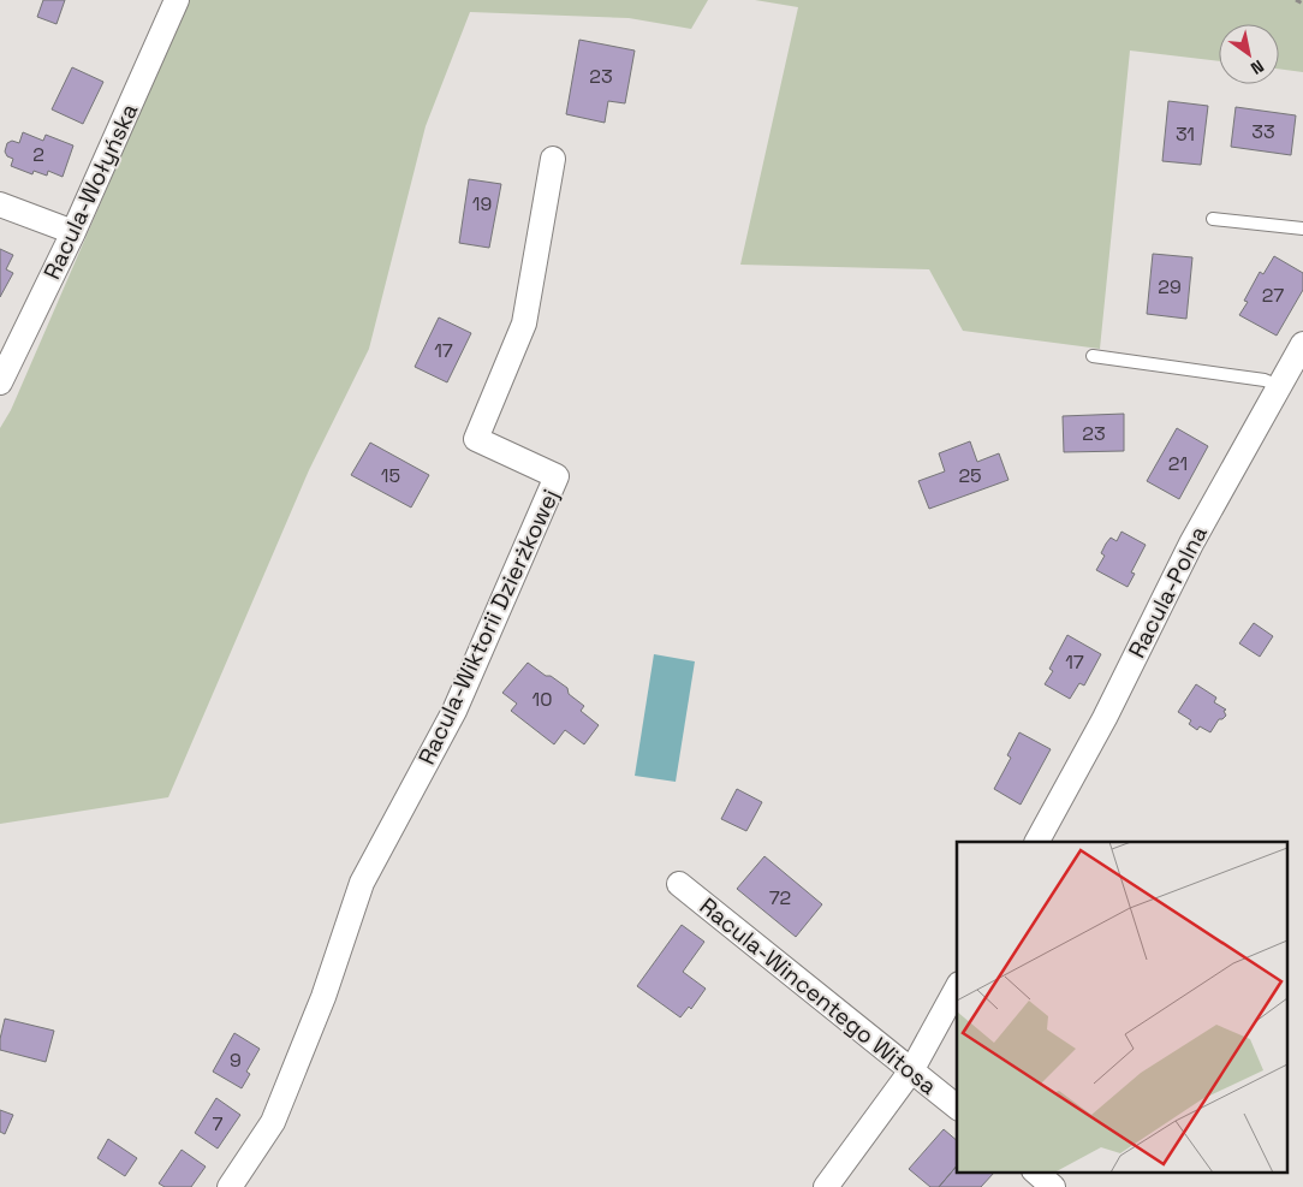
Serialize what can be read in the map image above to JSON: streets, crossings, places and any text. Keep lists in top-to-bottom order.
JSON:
{
  "streets": {
    "street": [
      "Racula-Wołyńska",
      "Racula-Polna",
      "Racula-Wiktorii Dzierżkowej",
      "Racula-Wincentego Witosa"
    ]
  },
  "house_numbers": [
    "23",
    "33",
    "31",
    "2",
    "19",
    "29",
    "27",
    "17",
    "23",
    "21",
    "15",
    "25",
    "17",
    "10",
    "72",
    "9",
    "7"
  ],
  "north": "bottom right"
}
